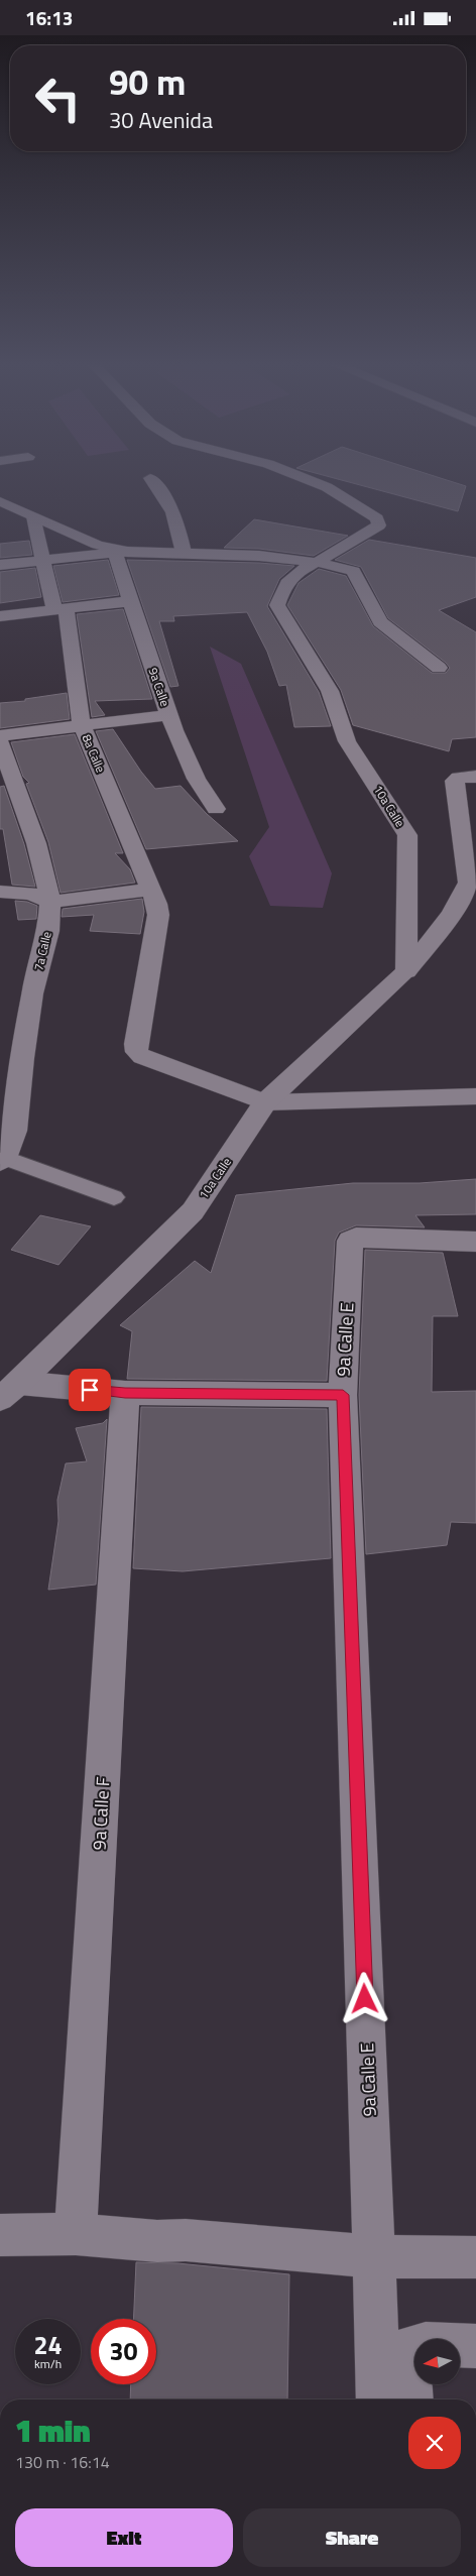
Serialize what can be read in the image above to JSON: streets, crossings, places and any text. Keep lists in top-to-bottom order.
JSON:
{
  "streets": {
    "street": [
      "9a Calle",
      "8a Calle",
      "10a Calle",
      "7a Calle",
      "9a Calle E",
      "9a Calle F"
    ]
  },
  "crossings": [
    ["8a Calle", "10a Calle"]
  ],
  "north": "left",
  "page": {
    "status": "16:13",
    "turn": ["90 m", "30 Avenida"],
    "speed": "24 km/h",
    "limit": "30",
    "heading": ["1 min", "130 m · 16:14"],
    "buttons": ["Exit", "Share"]
  }
}
